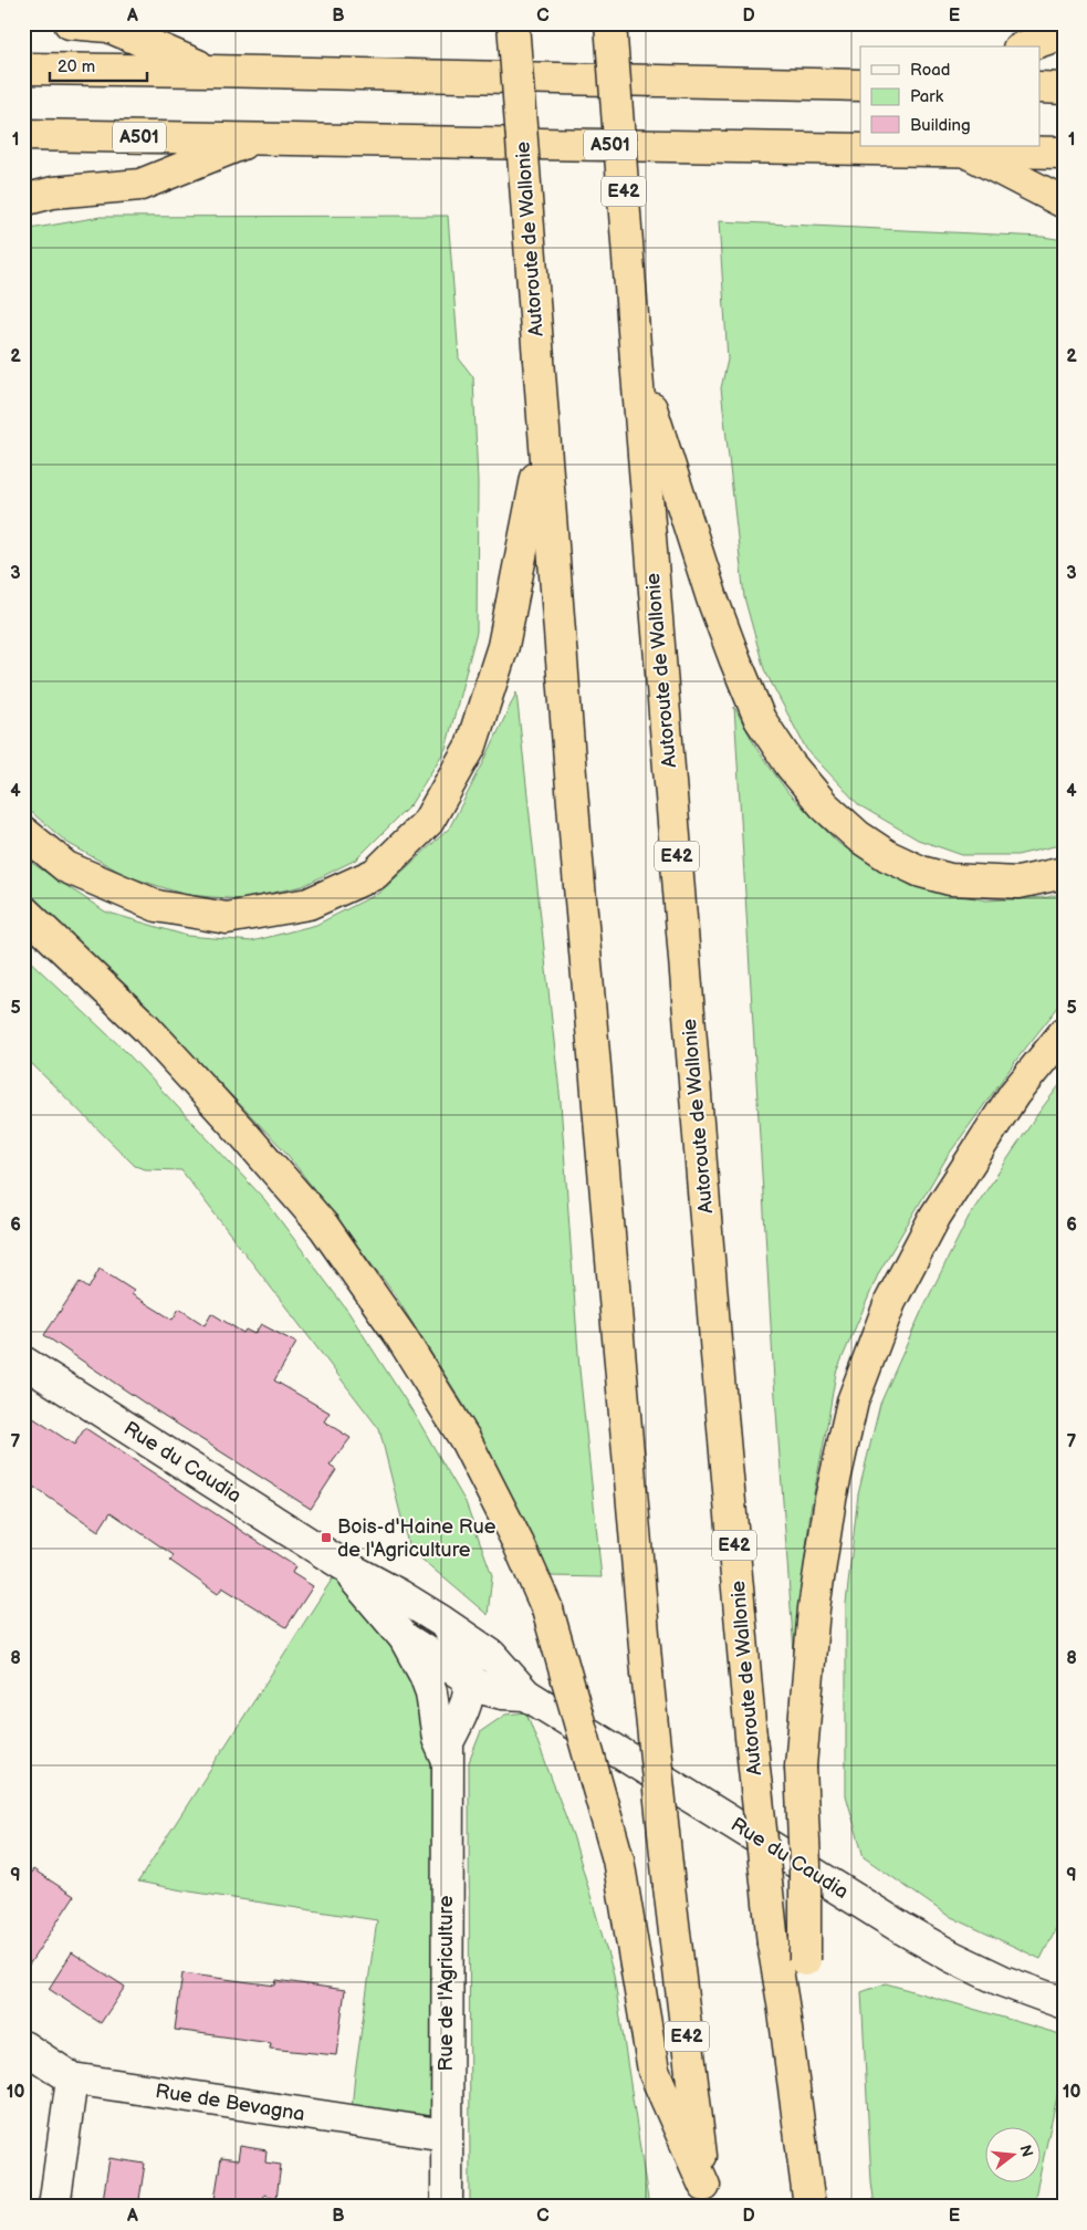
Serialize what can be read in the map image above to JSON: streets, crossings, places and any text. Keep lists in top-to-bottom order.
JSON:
{
  "streets": {
    "highway": ["A501", "E42", "Autoroute de Wallonie"],
    "street": ["Rue du Caudia", "Rue de l'Agriculture", "Rue de Bevagna"]
  },
  "crossings": [
    ["Rue du Caudia", "Rue de l'Agriculture"],
    ["Rue de l'Agriculture", "Rue de Bevagna"]
  ],
  "places": {
    "transit": ["Bois-d'Haine Rue de l'Agriculture"]
  },
  "legend": ["Road", "Park", "Building"],
  "scale_bar": "20 m",
  "north": "right",
  "grid": {
    "columns": [
      "A",
      "B",
      "C",
      "D",
      "E"
    ],
    "rows": [
      "1",
      "2",
      "3",
      "4",
      "5",
      "6",
      "7",
      "8",
      "9",
      "10"
    ]
  }
}
